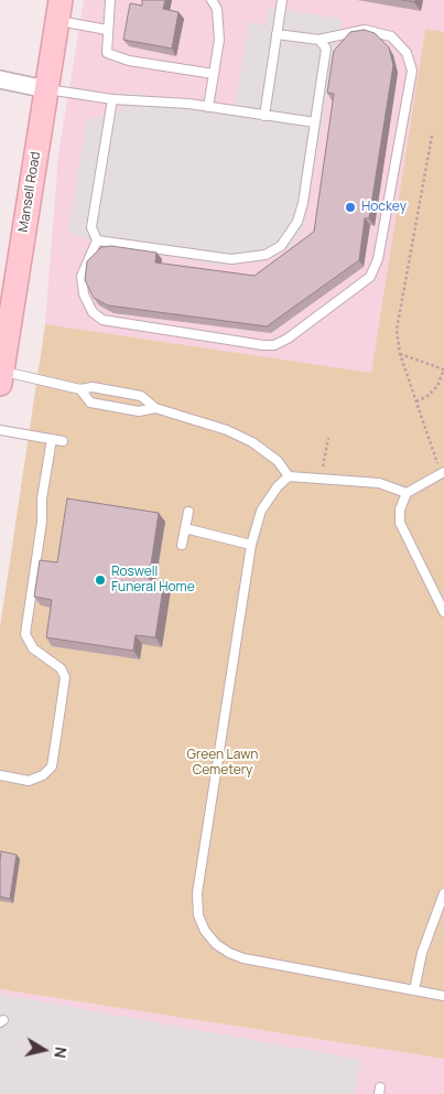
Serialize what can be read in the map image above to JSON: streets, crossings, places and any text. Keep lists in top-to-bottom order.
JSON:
{
  "streets": {
    "main road": ["Mansell Road"]
  },
  "parks": ["Green Lawn Cemetery"],
  "places": ["Hockey", "Roswell Funeral Home"],
  "north": "right"
}
